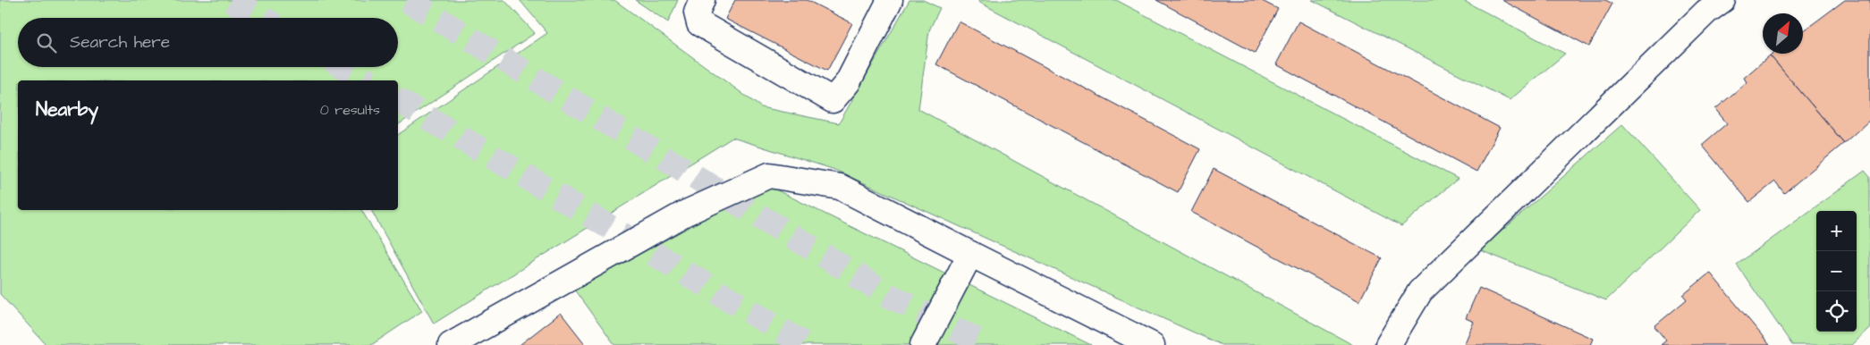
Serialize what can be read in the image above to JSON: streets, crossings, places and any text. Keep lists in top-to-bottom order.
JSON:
{
  "north": "top right",
  "page": {
    "search": "Search here",
    "heading": ["Nearby", "0 results"],
    "map_buttons": ["+", "−"]
  }
}
